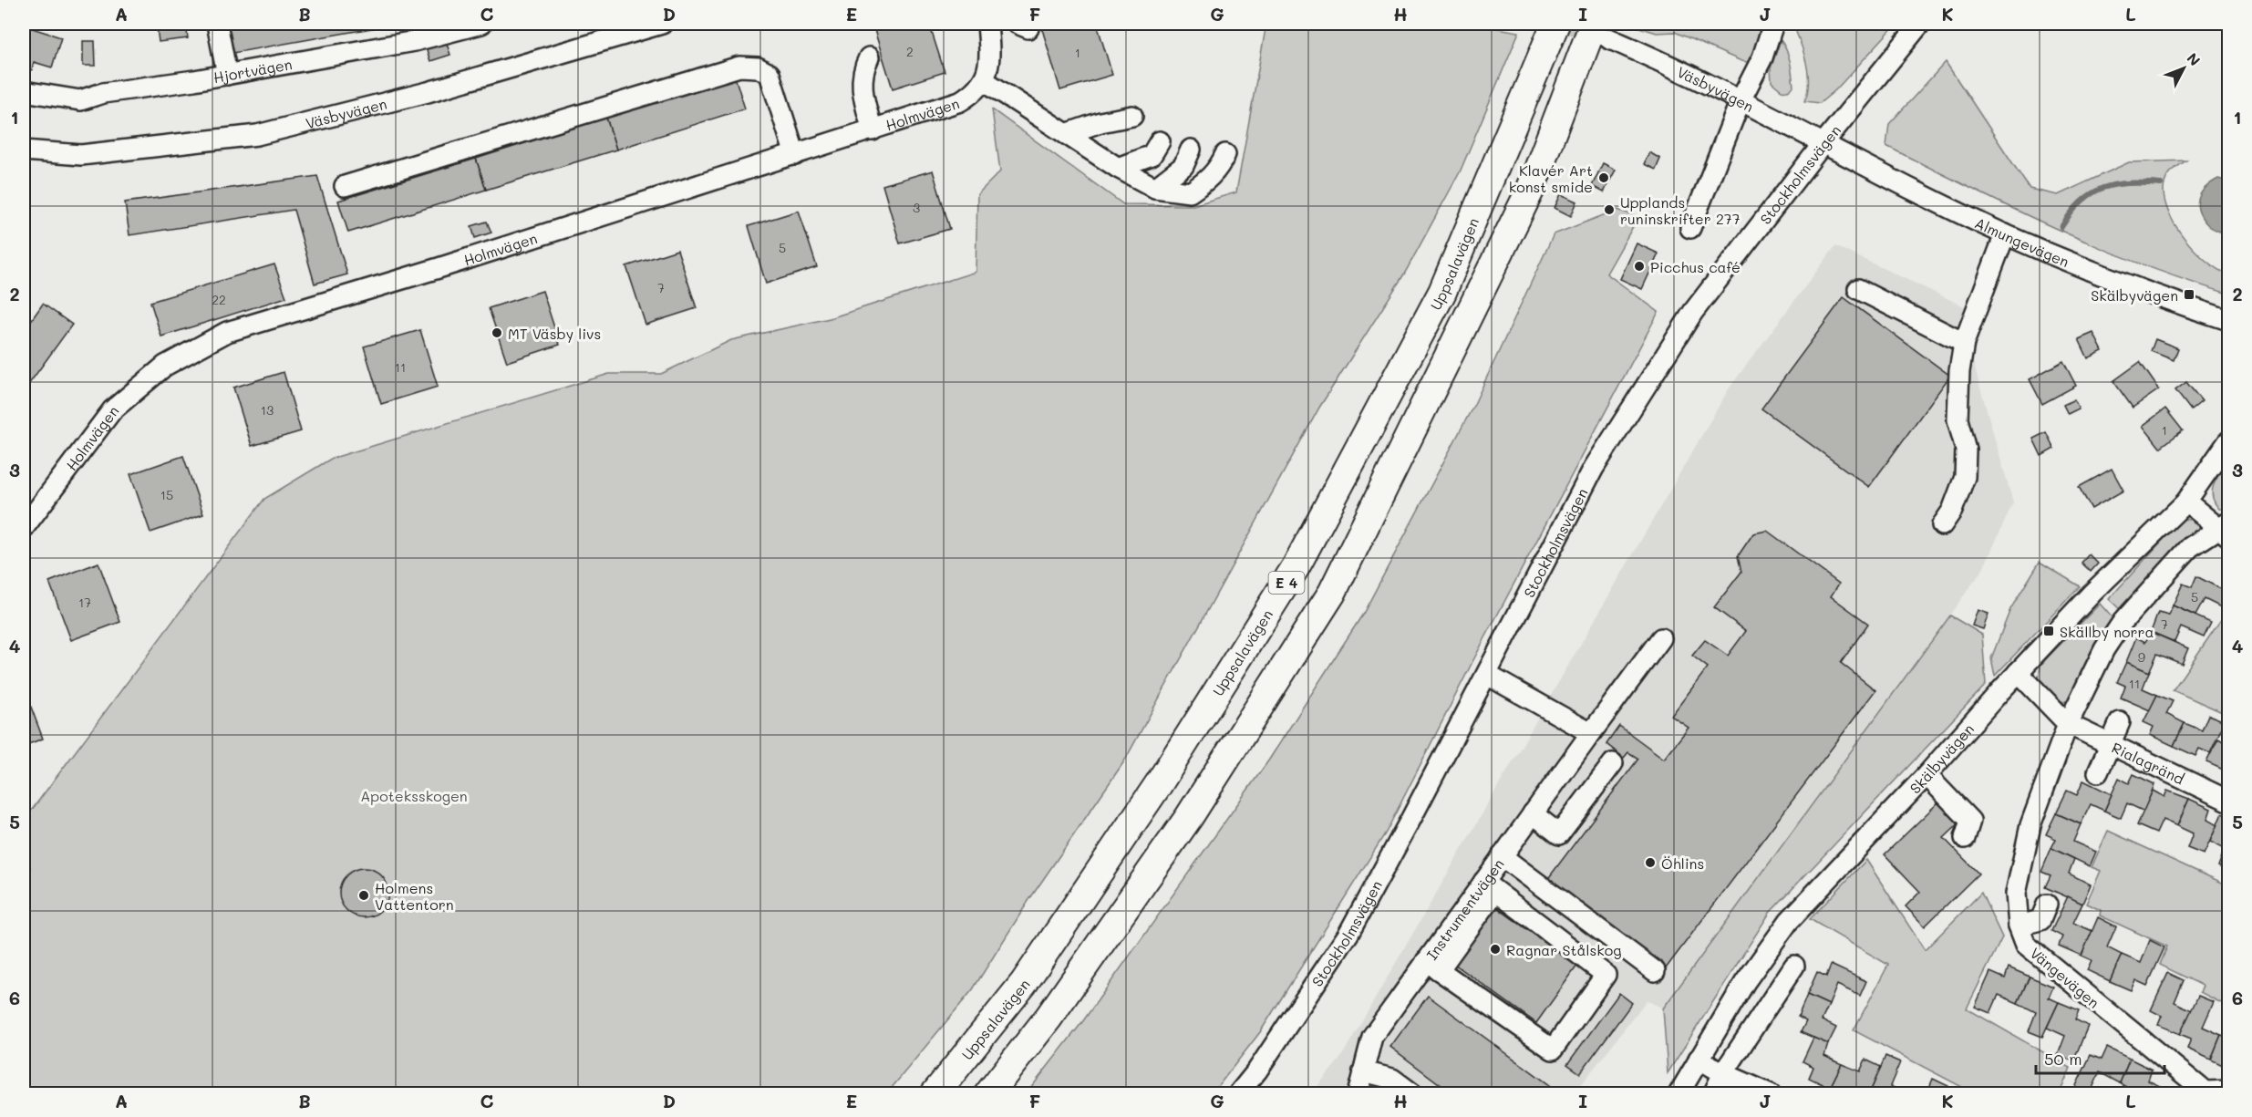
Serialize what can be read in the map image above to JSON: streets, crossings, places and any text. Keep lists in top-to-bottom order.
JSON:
{
  "streets": {
    "highway": ["Uppsalavägen", "E 4"],
    "street": [
      "Hjortvägen",
      "Väsbyvägen",
      "Holmvägen",
      "Stockholmsvägen",
      "Almungevägen",
      "Skälbyvägen",
      "Rialagränd",
      "Instrumentvägen",
      "Vängevägen"
    ]
  },
  "crossings": [
    ["Väsbyvägen", "Stockholmsvägen"],
    ["Väsbyvägen", "Almungevägen"],
    ["Väsbyvägen", "E 4"],
    ["Stockholmsvägen", "Almungevägen"],
    ["Rialagränd", "Vängevägen"]
  ],
  "parks": ["Apoteksskogen"],
  "places": {
    "other": [
      "Klavér Art konst smide",
      "Upplands runinskrifter 277",
      "Picchus café",
      "MT Väsby livs",
      "Öhlins",
      "Holmens Vattentorn",
      "Ragnar Stålskog"
    ],
    "transit": ["Skälbyvägen", "Skällby norra"]
  },
  "house_numbers": [
    "2",
    "1",
    "3",
    "5",
    "7",
    "22",
    "11",
    "13",
    "1",
    "15",
    "5",
    "17",
    "7",
    "9",
    "11"
  ],
  "scale_bar": "50 m",
  "north": "top right",
  "grid": {
    "columns": [
      "A",
      "B",
      "C",
      "D",
      "E",
      "F",
      "G",
      "H",
      "I",
      "J",
      "K",
      "L"
    ],
    "rows": [
      "1",
      "2",
      "3",
      "4",
      "5",
      "6"
    ]
  }
}
